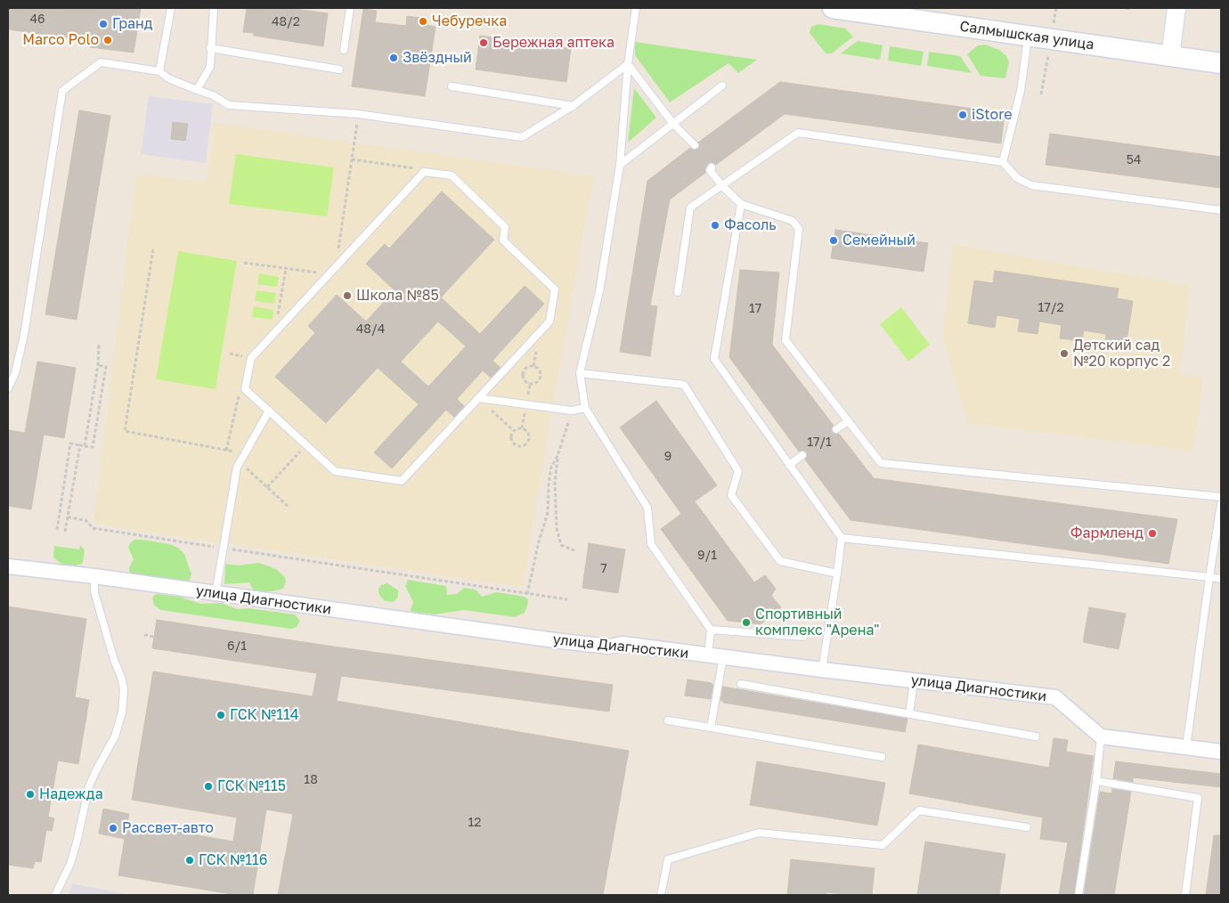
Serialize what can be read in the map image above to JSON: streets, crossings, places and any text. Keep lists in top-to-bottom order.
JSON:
{
  "streets": {
    "main road": ["Салмышская улица"],
    "street": ["улица Диагностики"]
  },
  "places": [
    "Чебуречка",
    "Гранд",
    "Marco Polo",
    "Бережная аптека",
    "Звёздный",
    "iStore",
    "Фасоль",
    "Семейный",
    "Школа №85",
    "Детский сад №20 корпус 2",
    "Фармленд",
    "Спортивный комплекс \"Арена\"",
    "ГСК №114",
    "ГСК №115",
    "Надежда",
    "Рассвет-авто",
    "ГСК №116"
  ],
  "house_numbers": [
    "46",
    "48/2",
    "54",
    "17/2",
    "17",
    "48/4",
    "17/1",
    "9",
    "9/1",
    "7",
    "6/1",
    "18",
    "12"
  ]
}
